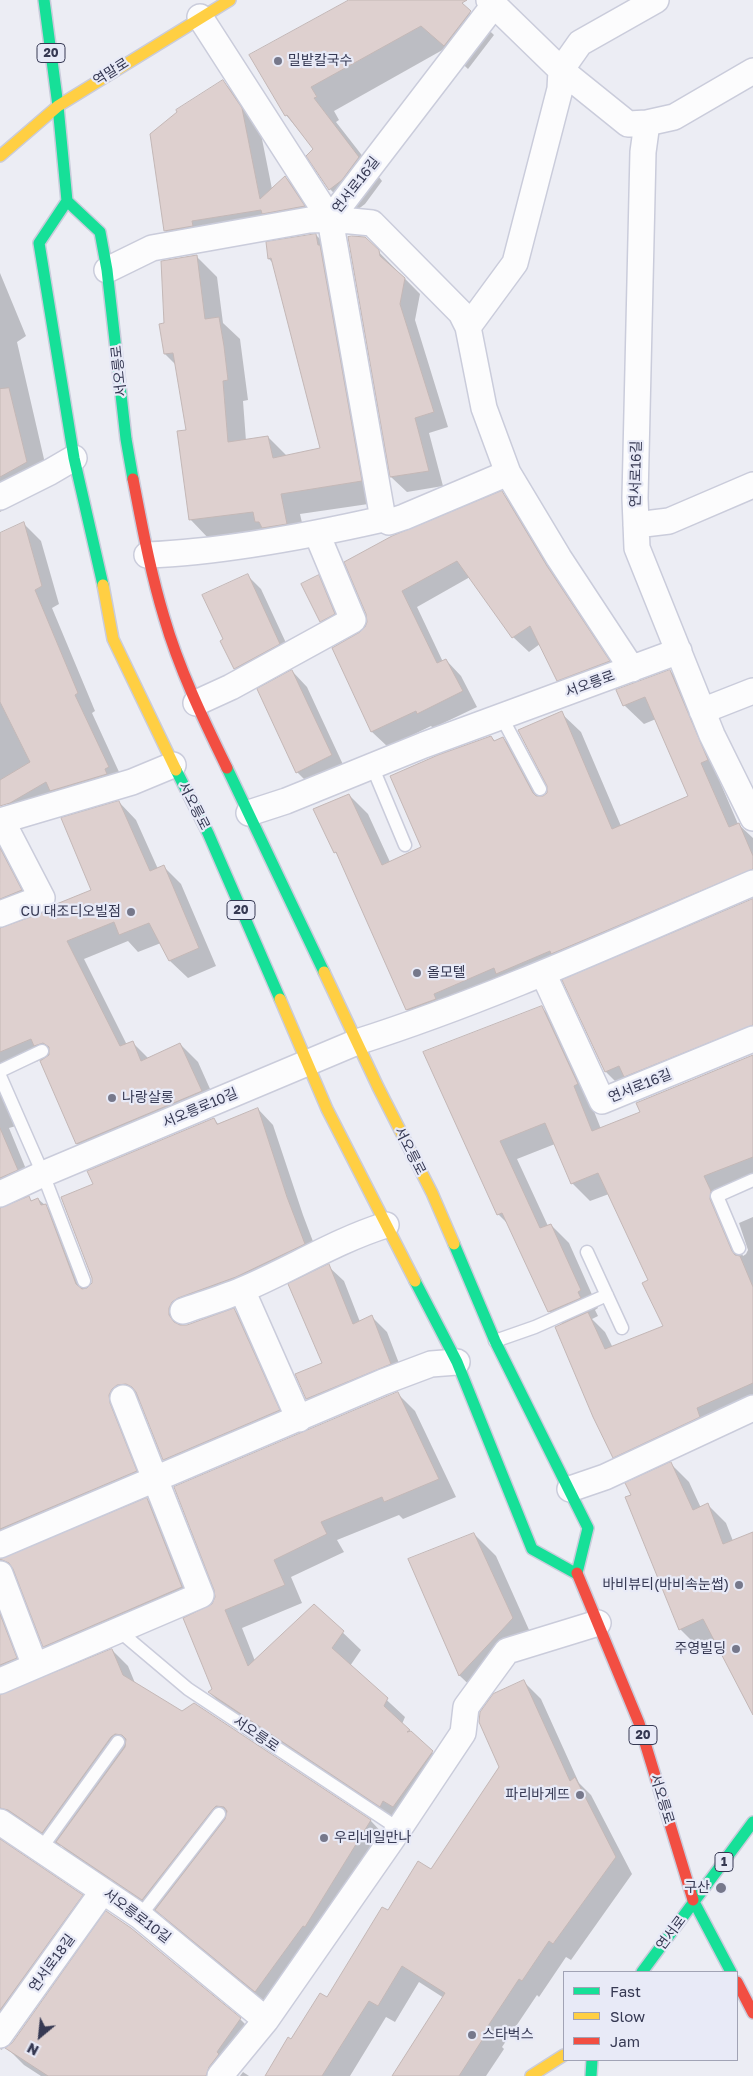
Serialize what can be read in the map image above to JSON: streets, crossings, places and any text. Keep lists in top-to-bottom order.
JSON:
{
  "streets": {
    "main road": [
      "20",
      "역말로",
      "서오릉로",
      "1",
      "연서로"
    ],
    "street": ["연서로16길", "서오릉로10길", "연서로18길"]
  },
  "crossings": [
    ["20", "역말로"],
    ["20", "서오릉로"],
    ["연서로16길", "서오릉로"],
    ["서오릉로", "서오릉로10길"],
    ["서오릉로", "연서로"],
    ["서오릉로10길", "연서로18길"]
  ],
  "places": [
    "밀밭칼국수",
    "CU 대조디오빌점",
    "올모텔",
    "나랑살롱",
    "바비뷰티(바비속눈썹)",
    "주영빌딩",
    "파리바게뜨",
    "우리네일만나",
    "구산",
    "스타벅스"
  ],
  "legend": ["Fast", "Slow", "Jam"],
  "north": "bottom left"
}
